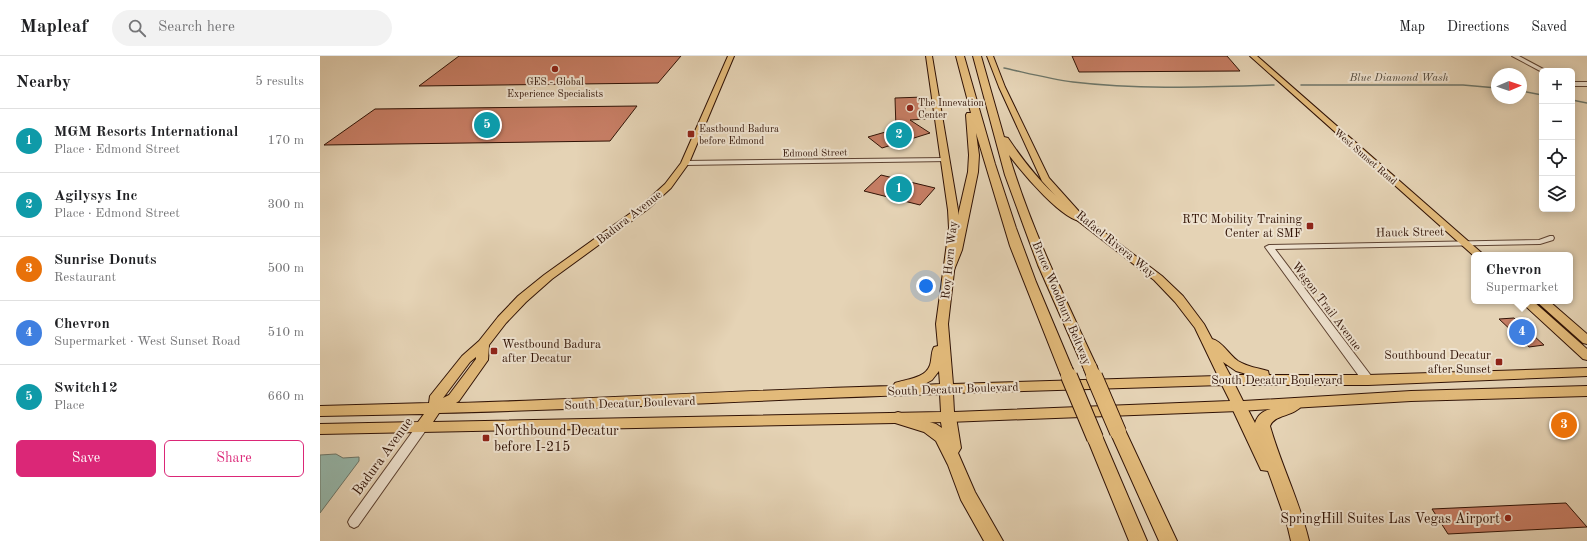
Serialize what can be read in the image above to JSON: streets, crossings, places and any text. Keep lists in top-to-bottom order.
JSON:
{
  "streets": {
    "highway": ["Bruce Woodbury Beltway"],
    "main road": [
      "West Sunset Road",
      "Badura Avenue",
      "Rafael Rivera Way",
      "Roy Horn Way",
      "South Decatur Boulevard"
    ],
    "street": ["Edmond Street", "Hauck Street", "Wagon Trail Avenue"]
  },
  "crossings": [
    ["Edmond Street", "Badura Avenue"],
    ["Edmond Street", "Roy Horn Way"],
    ["West Sunset Road", "Hauck Street"],
    ["Badura Avenue", "South Decatur Boulevard"],
    ["Hauck Street", "Wagon Trail Avenue"],
    ["Rafael Rivera Way", "South Decatur Boulevard"],
    ["Roy Horn Way", "South Decatur Boulevard"],
    ["Wagon Trail Avenue", "South Decatur Boulevard"]
  ],
  "water": ["Blue Diamond Wash"],
  "places": {
    "other": ["GES - Global Experience Specialists", "The Innevation Center", "SpringHill Suites Las Vegas Airport"],
    "transit": [
      "Eastbound Badura before Edmond",
      "RTC Mobility Training Center at SMF",
      "Westbound Badura after Decatur",
      "Southbound Decatur after Sunset",
      "Northbound Decatur before I-215"
    ]
  },
  "north": "right",
  "page": {
    "header": "Mapleaf",
    "search": "Search here",
    "nav": ["Map", "Directions", "Saved"],
    "heading": ["Nearby", "5 results"],
    "map_buttons": ["+", "−"],
    "list": [
      {
        "mark": "1",
        "name": "MGM Resorts International",
        "note": "Place · Edmond Street",
        "value": "170 m"
      },
      {
        "mark": "2",
        "name": "Agilysys Inc",
        "note": "Place · Edmond Street",
        "value": "300 m"
      },
      {
        "mark": "3",
        "name": "Sunrise Donuts",
        "note": "Restaurant",
        "value": "500 m"
      },
      {
        "mark": "4",
        "name": "Chevron",
        "note": "Supermarket · West Sunset Road",
        "value": "510 m"
      },
      {
        "mark": "5",
        "name": "Switch12",
        "note": "Place",
        "value": "660 m"
      }
    ],
    "pins": [
      "5",
      "2",
      "1",
      "4",
      "3"
    ],
    "popup": ["Chevron", "Supermarket"],
    "buttons": ["Save", "Share"]
  }
}
